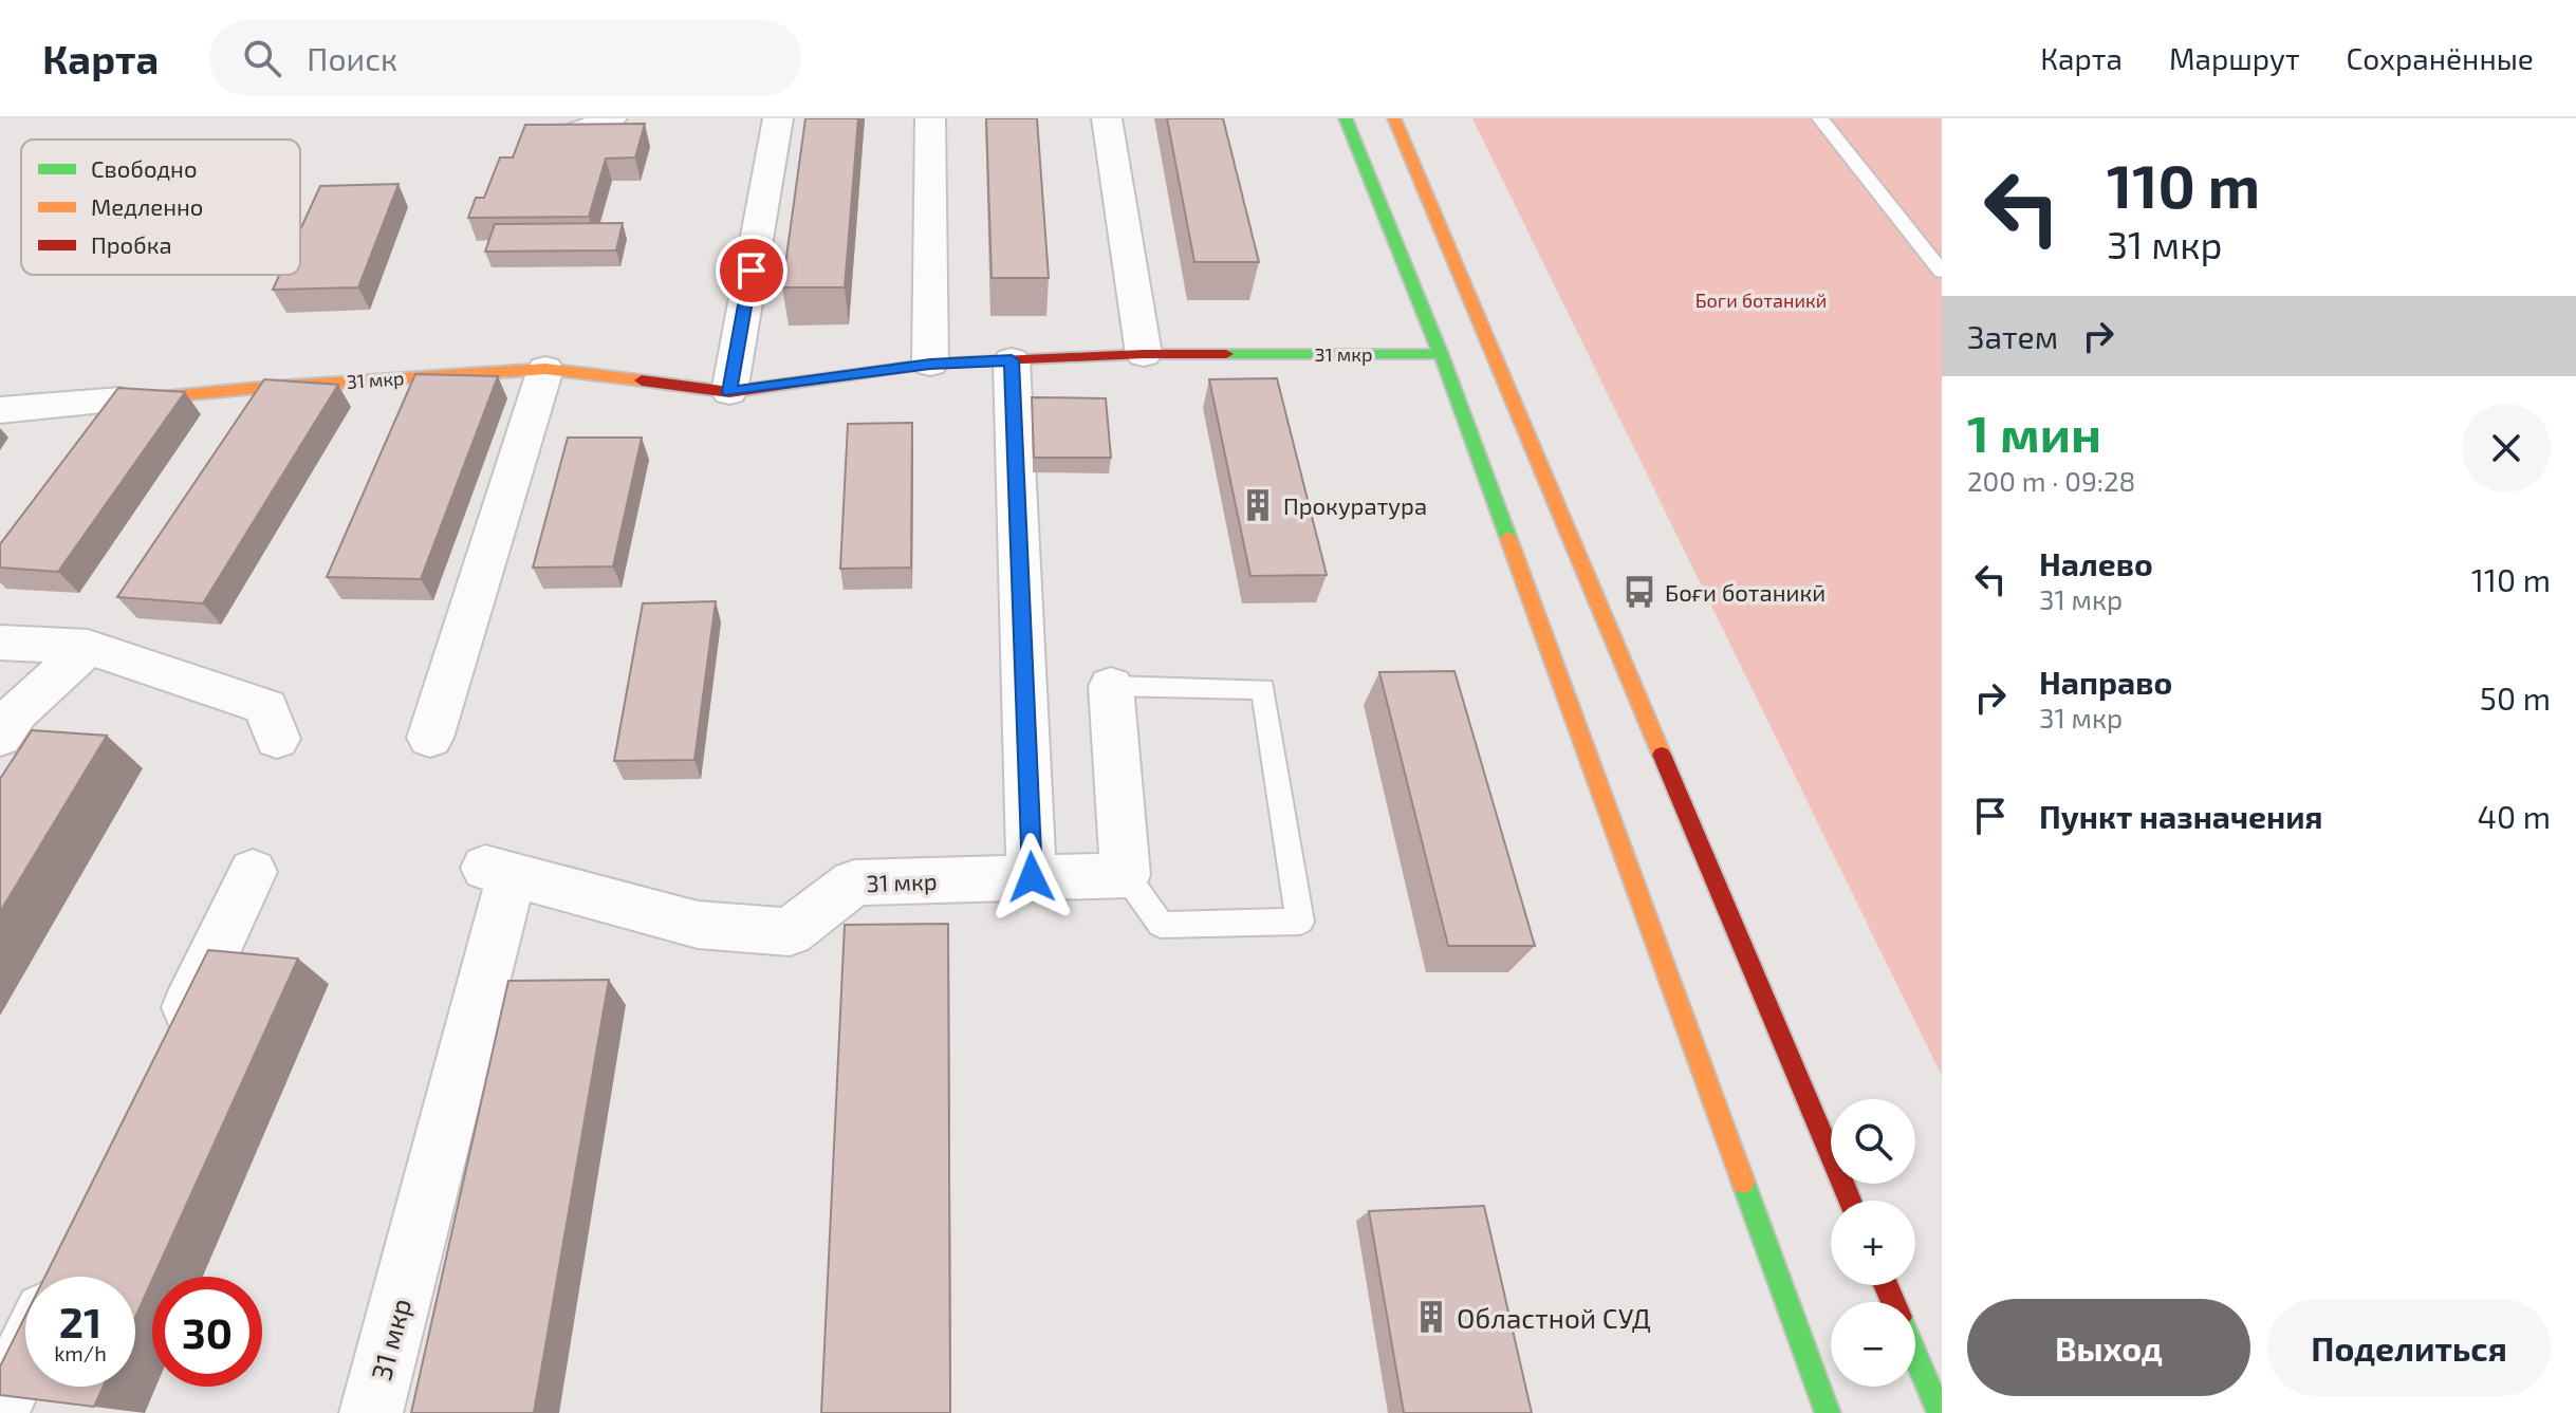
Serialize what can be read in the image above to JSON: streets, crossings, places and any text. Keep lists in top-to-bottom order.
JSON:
{
  "streets": {
    "main road": ["31 мкр"]
  },
  "parks": ["Боги ботаникй"],
  "places": {
    "building": ["Прокуратура", "Областной СУД"],
    "bus stop": ["Боғи ботаникӣ"]
  },
  "legend": ["Свободно", "Медленно", "Пробка"],
  "page": {
    "header": "Карта",
    "search": "Поиск",
    "nav": ["Карта", "Маршрут", "Сохранённые"],
    "turn": ["110 m", "31 мкр"],
    "then": "Затем",
    "heading": ["1 мин", "200 m · 09:28"],
    "list": [
      {
        "name": "Налево",
        "note": "31 мкр",
        "value": "110 m"
      },
      {
        "name": "Направо",
        "note": "31 мкр",
        "value": "50 m"
      },
      {
        "name": "Пункт назначения",
        "value": "40 m"
      }
    ],
    "map_buttons": ["+", "−"],
    "speed": "21 km/h",
    "limit": "30",
    "buttons": ["Выход", "Поделиться"]
  }
}
